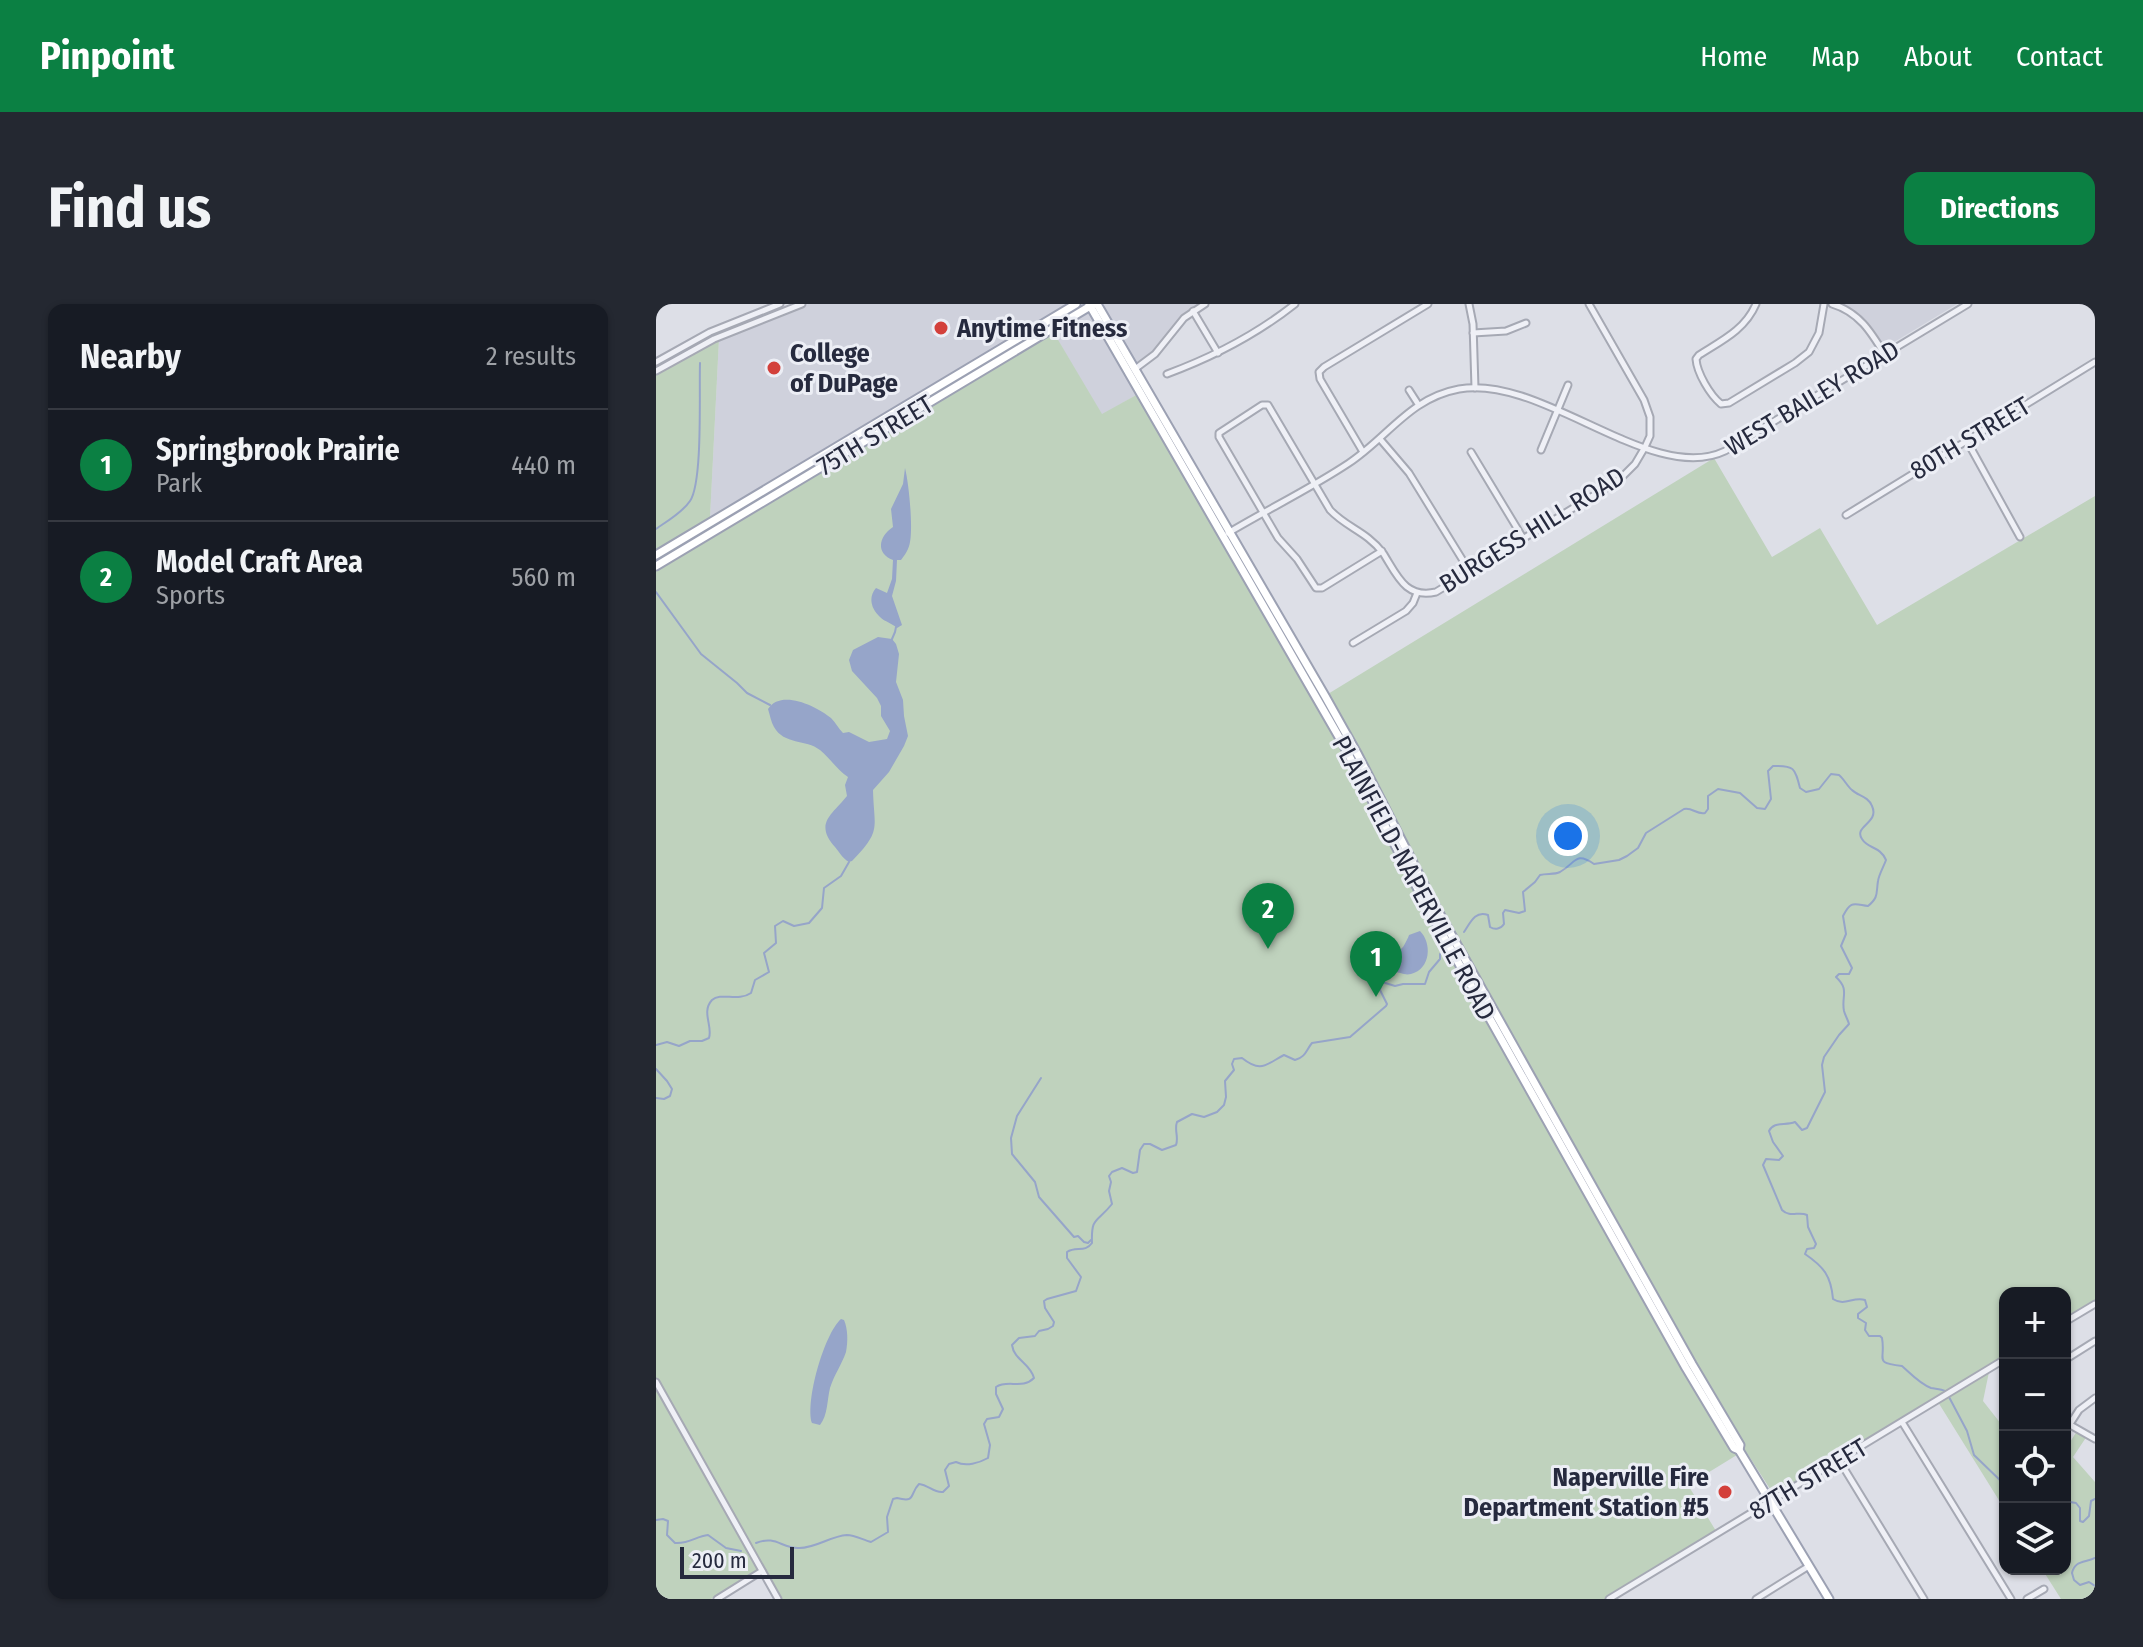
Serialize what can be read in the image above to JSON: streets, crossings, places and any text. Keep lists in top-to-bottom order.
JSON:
{
  "streets": {
    "main road": ["75TH STREET", "PLAINFIELD-NAPERVILLE ROAD"],
    "street": [
      "WEST BAILEY ROAD",
      "80TH STREET",
      "BURGESS HILL ROAD",
      "87TH STREET"
    ]
  },
  "crossings": [
    ["WEST BAILEY ROAD", "BURGESS HILL ROAD"],
    ["WEST BAILEY ROAD", "PLAINFIELD-NAPERVILLE ROAD"],
    ["75TH STREET", "PLAINFIELD-NAPERVILLE ROAD"],
    ["PLAINFIELD-NAPERVILLE ROAD", "87TH STREET"]
  ],
  "places": ["Anytime Fitness", "College of DuPage", "Naperville Fire Department Station #5"],
  "scale_bar": "200 m",
  "page": {
    "header": "Pinpoint",
    "nav": [
      "Home",
      "Map",
      "About",
      "Contact"
    ],
    "buttons": "Directions",
    "title": "Find us",
    "heading": ["Nearby", "2 results"],
    "list": [
      {
        "mark": "1",
        "name": "Springbrook Prairie",
        "note": "Park",
        "value": "440 m"
      },
      {
        "mark": "2",
        "name": "Model Craft Area",
        "note": "Sports",
        "value": "560 m"
      }
    ],
    "pins": ["2", "1"],
    "map_buttons": ["+", "−"],
    "scale": "200 m"
  }
}
